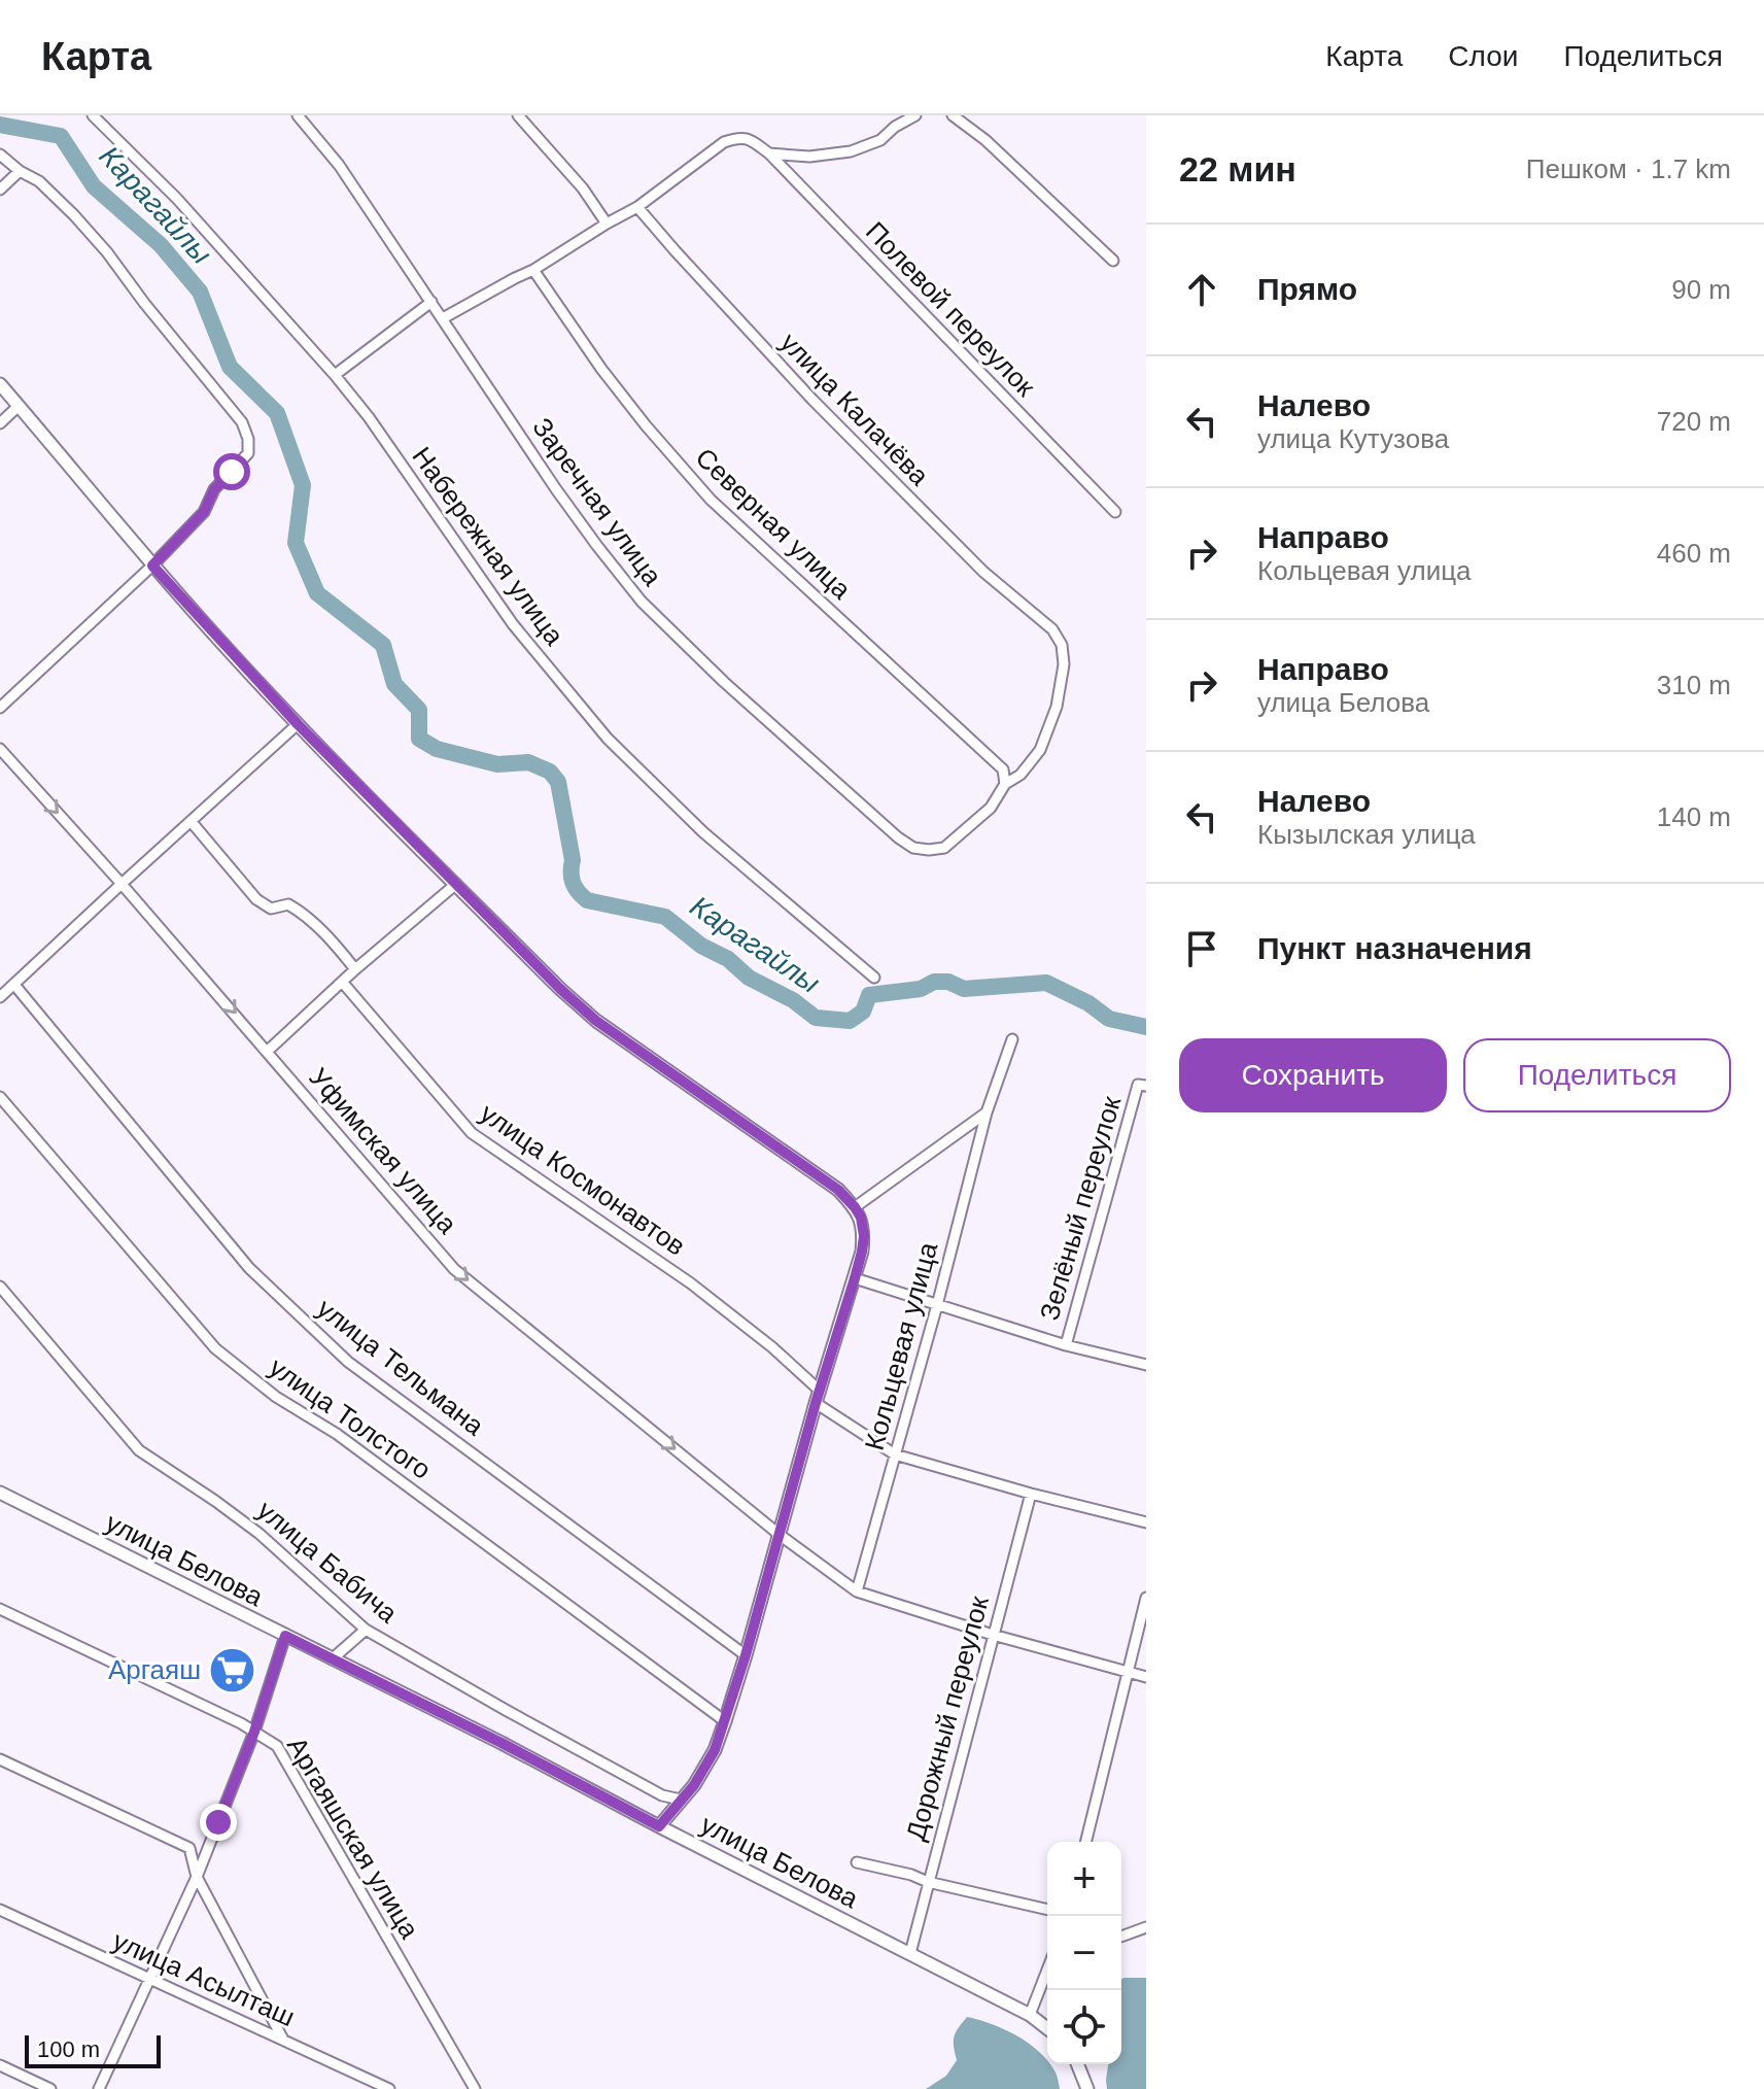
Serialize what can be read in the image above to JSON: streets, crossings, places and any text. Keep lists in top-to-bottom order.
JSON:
{
  "streets": {
    "main road": ["улица Белова"],
    "street": [
      "Полевой переулок",
      "улица Калачёва",
      "Заречная улица",
      "Северная улица",
      "Набережная улица",
      "Уфимская улица",
      "улица Космонавтов",
      "Зелёный переулок",
      "Кольцевая улица",
      "улица Тельмана",
      "улица Толстого",
      "улица Бабича",
      "Дорожный переулок",
      "Аргаяшская улица",
      "улица Асылташ"
    ]
  },
  "crossings": [
    ["Полевой переулок", "улица Калачёва"],
    ["улица Калачёва", "Заречная улица"],
    ["улица Калачёва", "Северная улица"],
    ["Заречная улица", "Северная улица"],
    ["Уфимская улица", "Кольцевая улица"],
    ["Уфимская улица", "Дорожный переулок"],
    ["улица Космонавтов", "Кольцевая улица"],
    ["улица Космонавтов", "Дорожный переулок"],
    ["улица Белова", "Дорожный переулок"]
  ],
  "one_way": ["Уфимская улица"],
  "water": ["Карагайлы"],
  "places": {
    "supermarket": ["Аргаяш"]
  },
  "scale_bar": "100 m",
  "page": {
    "header": "Карта",
    "nav": ["Карта", "Слои", "Поделиться"],
    "heading": ["22 мин", "Пешком · 1.7 km"],
    "list": [
      ["Прямо", "90 m"],
      ["Налево", "улица Кутузова", "720 m"],
      ["Направо", "Кольцевая улица", "460 m"],
      ["Направо", "улица Белова", "310 m"],
      ["Налево", "Кызылская улица", "140 m"],
      "Пункт назначения"
    ],
    "buttons": ["Сохранить", "Поделиться"],
    "map_buttons": ["+", "−"],
    "scale": "100 m"
  }
}
